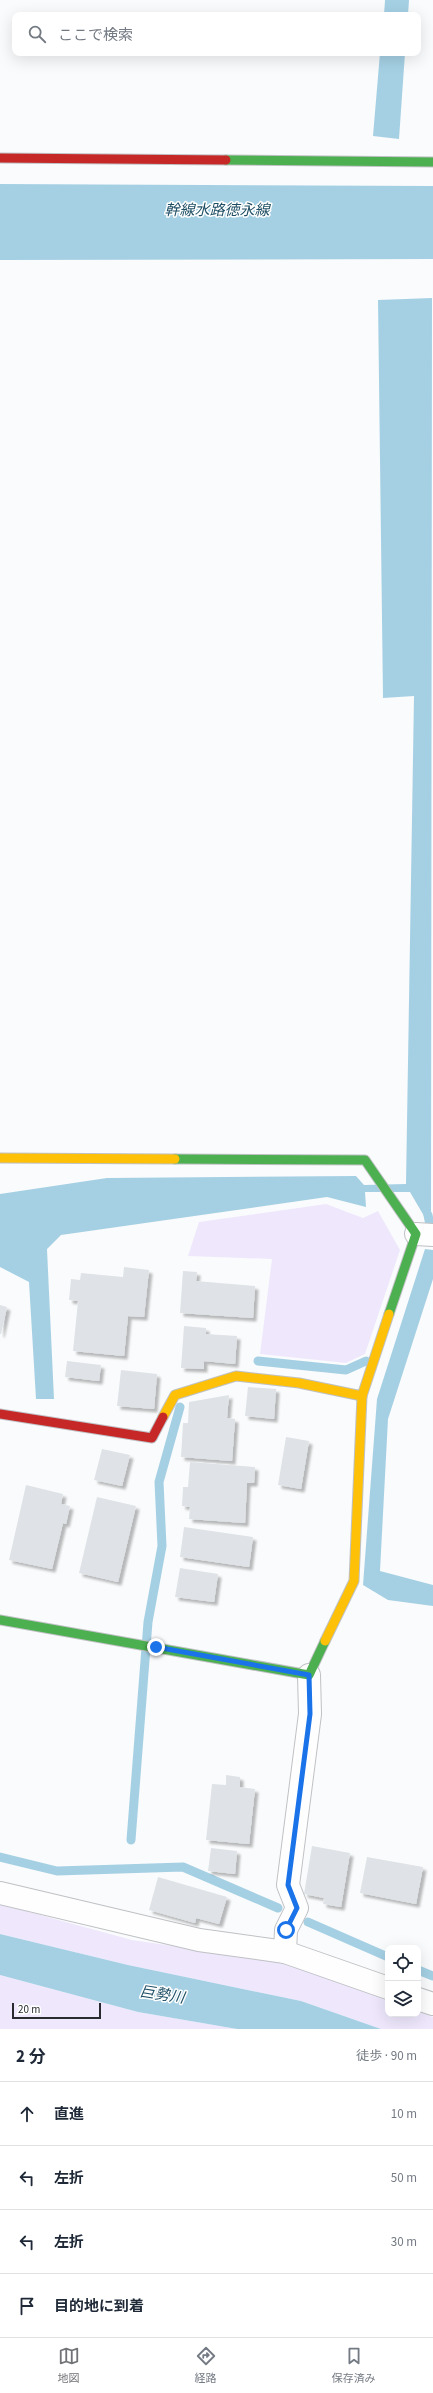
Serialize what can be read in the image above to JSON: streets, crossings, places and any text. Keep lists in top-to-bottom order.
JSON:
{
  "water": ["幹線水路徳永線", "巨勢川"],
  "scale_bar": "20 m",
  "page": {
    "search": "ここで検索",
    "scale": "20 m",
    "heading": ["2 分", "徒歩 · 90 m"],
    "list": [
      ["直進", "10 m"],
      ["左折", "50 m"],
      ["左折", "30 m"],
      "目的地に到着"
    ],
    "nav": ["地図", "経路", "保存済み"]
  }
}
